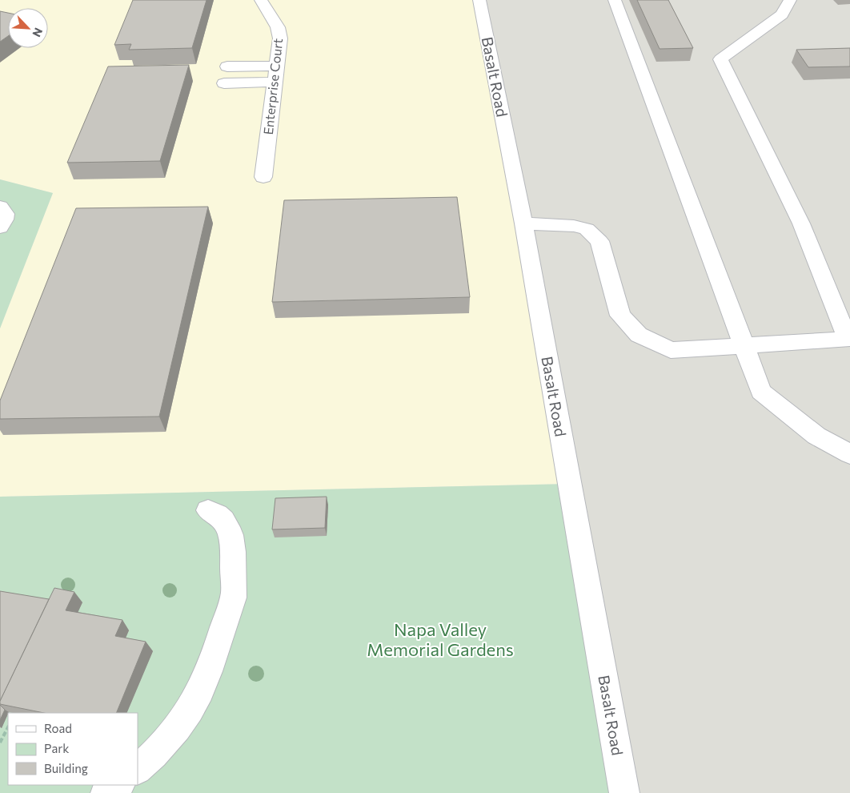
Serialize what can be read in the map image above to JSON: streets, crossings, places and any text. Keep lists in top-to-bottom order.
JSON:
{
  "streets": {
    "street": ["Basalt Road", "Enterprise Court"]
  },
  "parks": ["Napa Valley Memorial Gardens"],
  "legend": ["Road", "Park", "Building"],
  "north": "bottom right"
}
